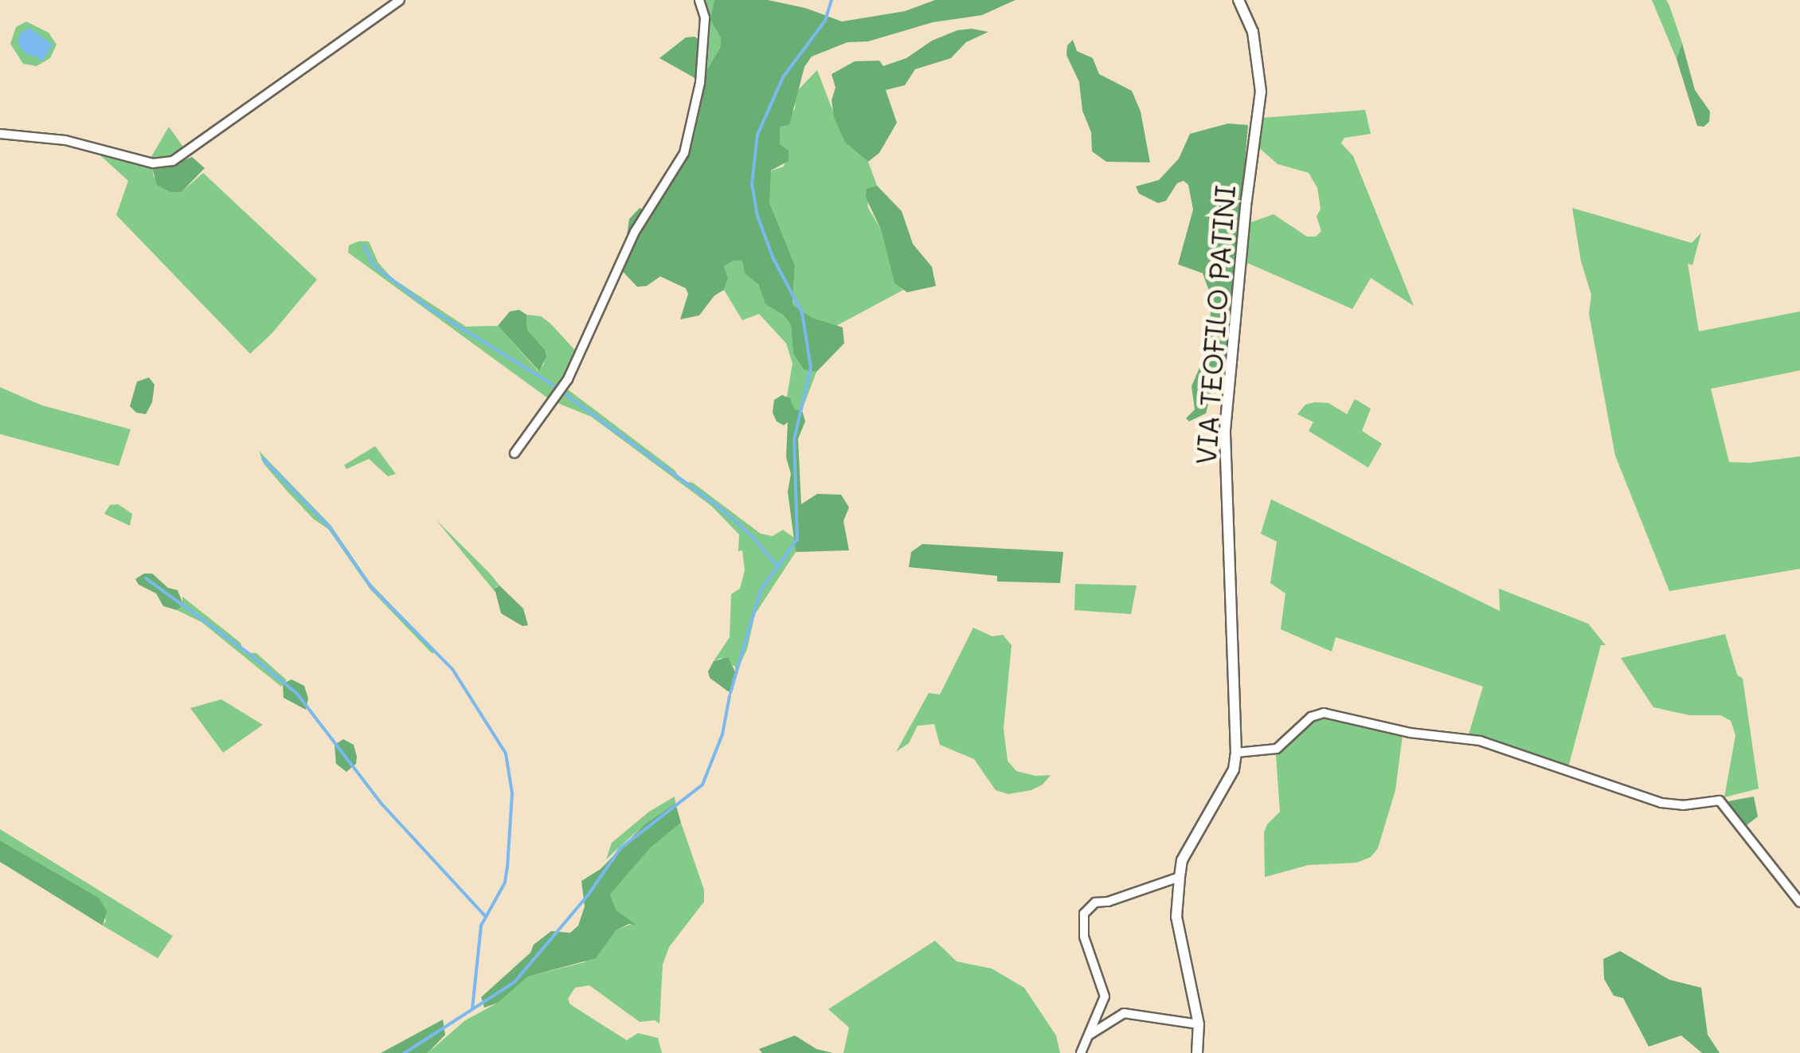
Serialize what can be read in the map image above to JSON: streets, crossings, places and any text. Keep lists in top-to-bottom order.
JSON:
{
  "streets": {
    "street": ["VIA TEOFILO PATINI"]
  }
}
